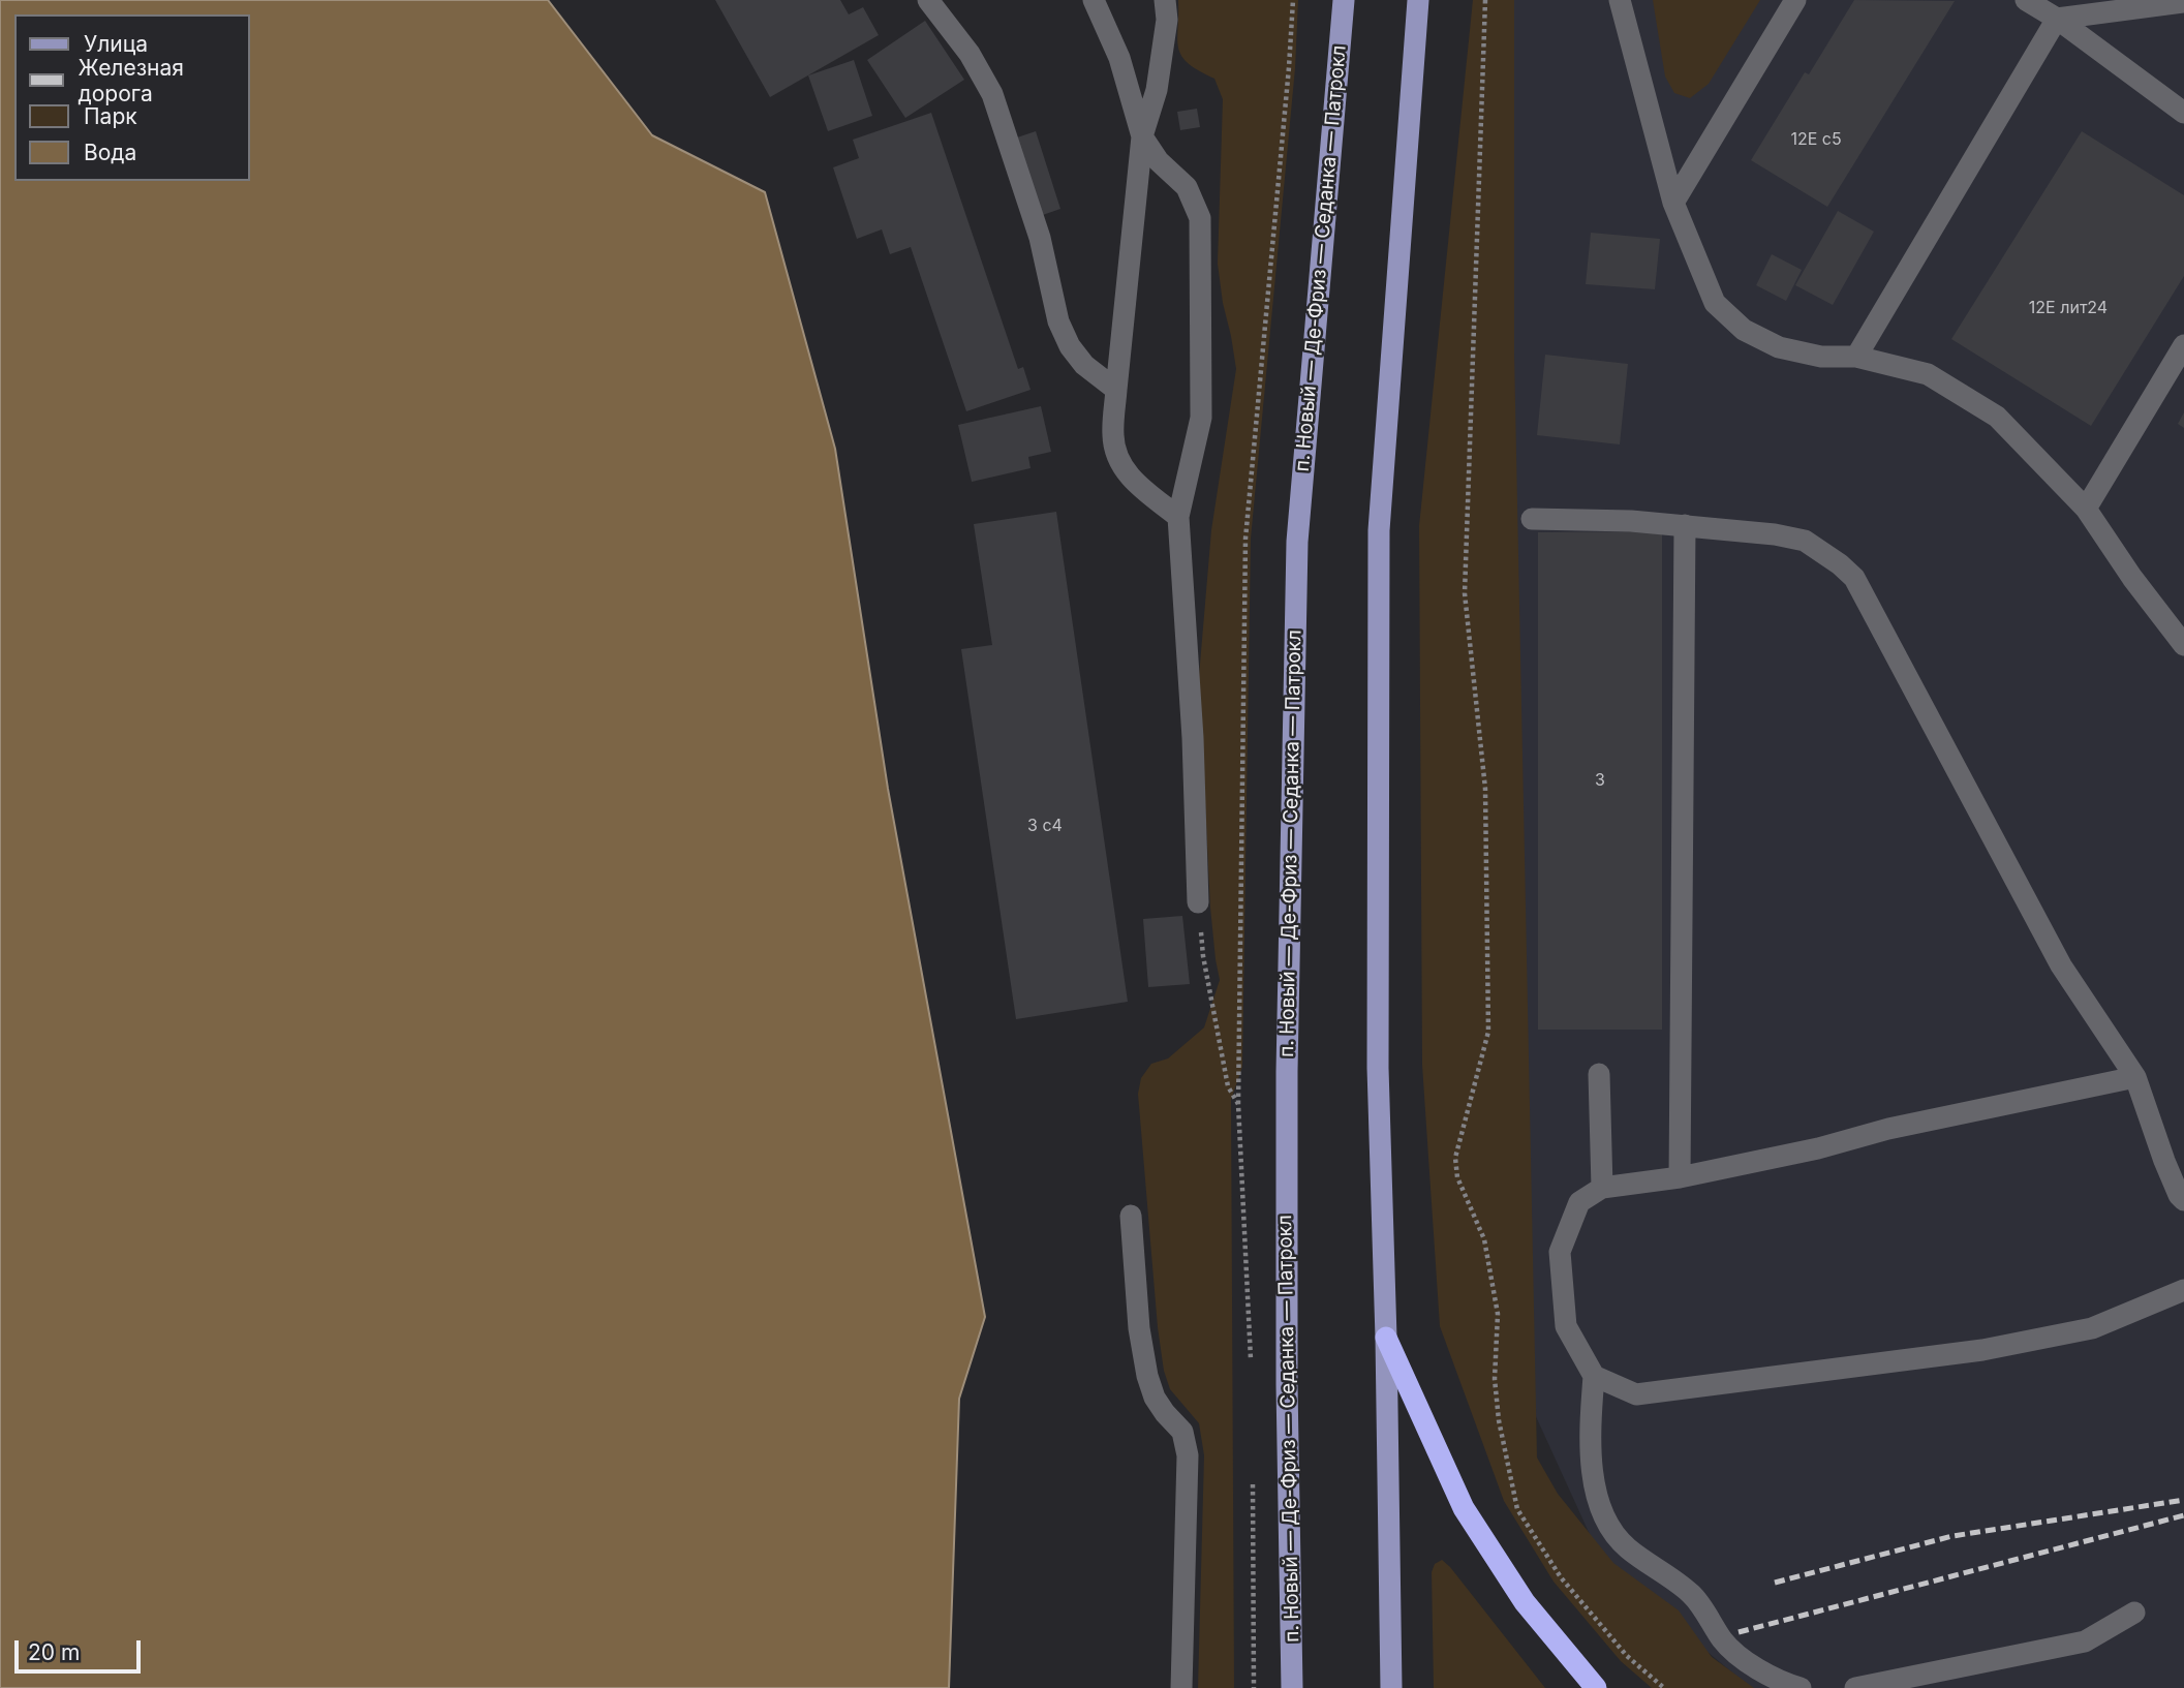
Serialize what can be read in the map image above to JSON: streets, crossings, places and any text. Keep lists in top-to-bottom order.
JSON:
{
  "streets": {
    "main road": ["п. Новый — Де-Фриз — Седанка — Патрокл"]
  },
  "house_numbers": [
    "12Е с5",
    "12Е лит24",
    "3",
    "3 с4"
  ],
  "legend": [
    "Улица",
    "Железная дорога",
    "Парк",
    "Вода"
  ],
  "scale_bar": "20 m"
}
